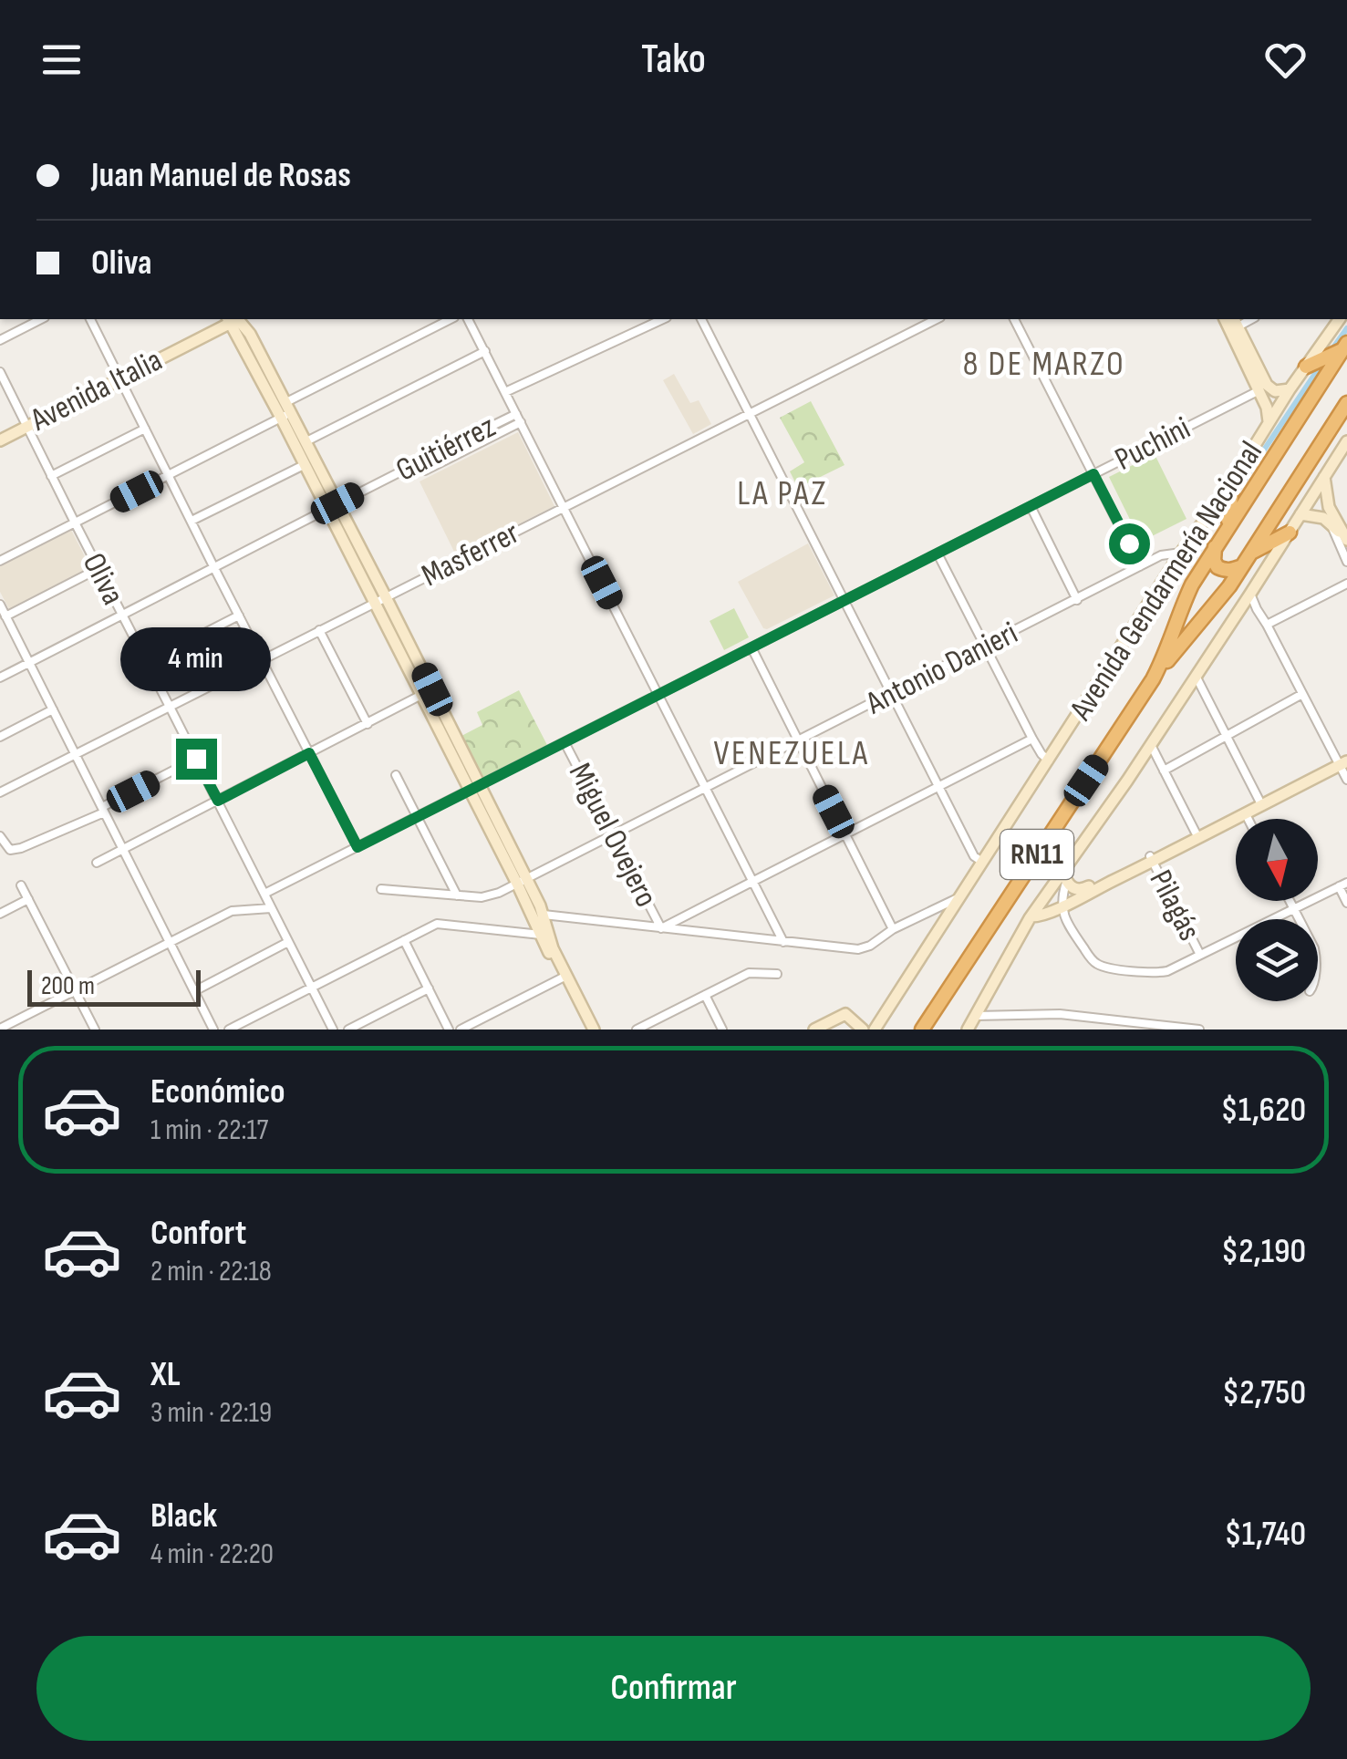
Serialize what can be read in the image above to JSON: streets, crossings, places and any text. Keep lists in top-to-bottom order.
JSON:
{
  "streets": {
    "highway": ["RN11"],
    "main road": ["Avenida Italia", "Avenida Gendarmería Nacional"],
    "street": [
      "Puchini",
      "Guitiérrez",
      "Masferrer",
      "Oliva",
      "Antonio Danieri",
      "Miguel Ovejero",
      "Pilagás"
    ]
  },
  "crossings": [
    ["Avenida Italia", "Oliva"],
    ["Puchini", "Oliva"],
    ["Puchini", "Miguel Ovejero"],
    ["Guitiérrez", "Oliva"],
    ["Masferrer", "Oliva"],
    ["Avenida Gendarmería Nacional", "Antonio Danieri"],
    ["Antonio Danieri", "Miguel Ovejero"]
  ],
  "districts": ["8 DE MARZO", "LA PAZ", "VENEZUELA"],
  "scale_bar": "200 m",
  "north": "bottom",
  "page": {
    "header": "Tako",
    "banner": ["Juan Manuel de Rosas", "Oliva"],
    "bubble": "4 min",
    "scale": "200 m",
    "list": [
      {
        "name": "Económico",
        "note": "1 min · 22:17",
        "value": "$1,620"
      },
      {
        "name": "Confort",
        "note": "2 min · 22:18",
        "value": "$2,190"
      },
      {
        "name": "XL",
        "note": "3 min · 22:19",
        "value": "$2,750"
      },
      {
        "name": "Black",
        "note": "4 min · 22:20",
        "value": "$1,740"
      }
    ],
    "buttons": "Confirmar"
  }
}
